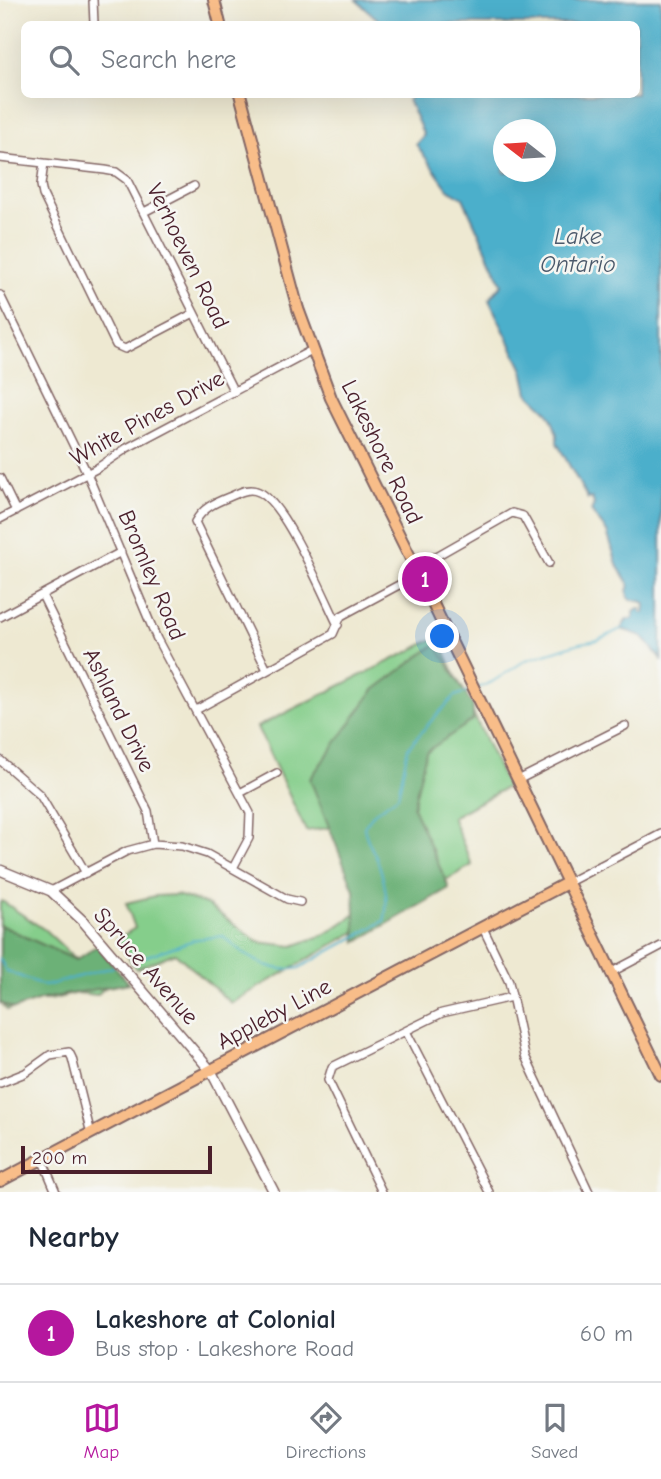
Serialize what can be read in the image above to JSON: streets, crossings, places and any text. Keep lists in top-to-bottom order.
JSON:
{
  "streets": {
    "main road": ["Lakeshore Road", "Appleby Line"],
    "street": [
      "Verhoeven Road",
      "White Pines Drive",
      "Bromley Road",
      "Ashland Drive",
      "Spruce Avenue"
    ]
  },
  "crossings": [
    ["Verhoeven Road", "White Pines Drive"],
    ["White Pines Drive", "Lakeshore Road"],
    ["White Pines Drive", "Bromley Road"],
    ["Lakeshore Road", "Appleby Line"],
    ["Spruce Avenue", "Appleby Line"]
  ],
  "water": ["Lake Ontario"],
  "scale_bar": "200 m",
  "north": "left",
  "page": {
    "search": "Search here",
    "pins": "1",
    "scale": "200 m",
    "heading": "Nearby",
    "list": [
      {
        "mark": "1",
        "name": "Lakeshore at Colonial",
        "note": "Bus stop · Lakeshore Road",
        "value": "60 m"
      }
    ],
    "nav": ["Map", "Directions", "Saved"]
  }
}
